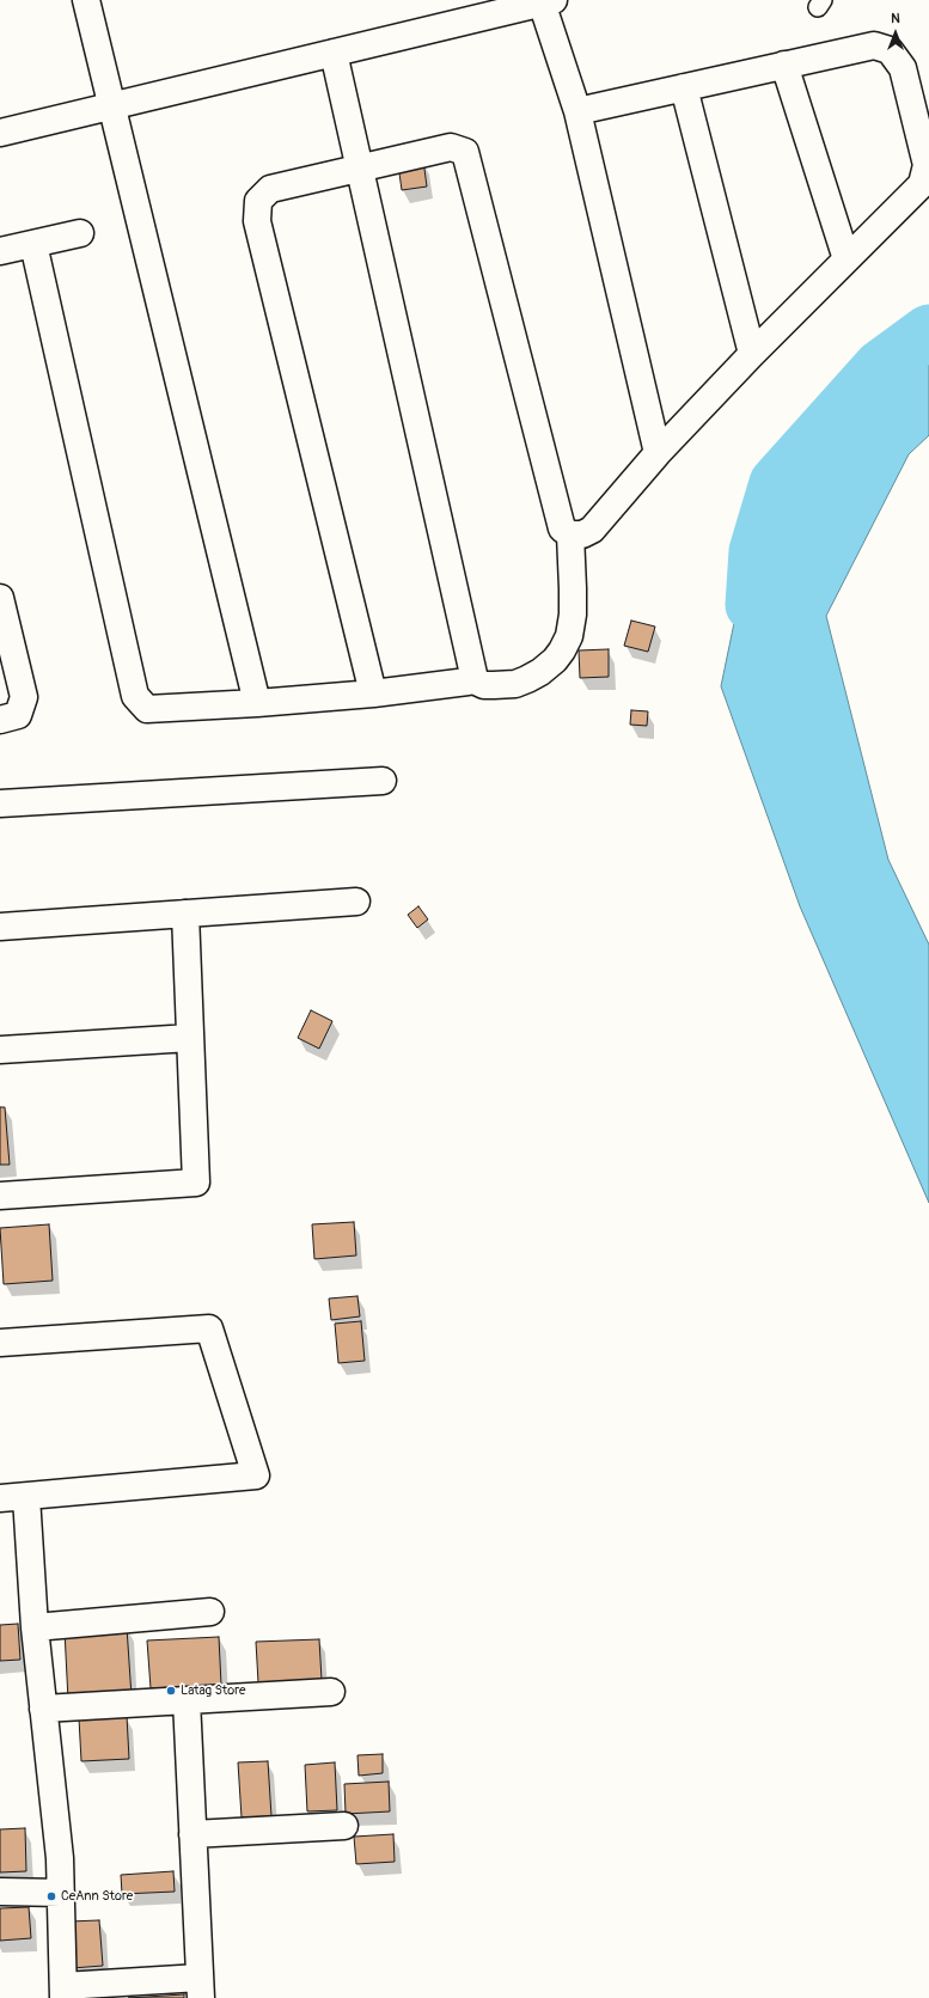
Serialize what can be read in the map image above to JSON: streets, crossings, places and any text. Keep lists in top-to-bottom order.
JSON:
{
  "places": ["Latag Store", "CeAnn Store"],
  "north": "top"
}
